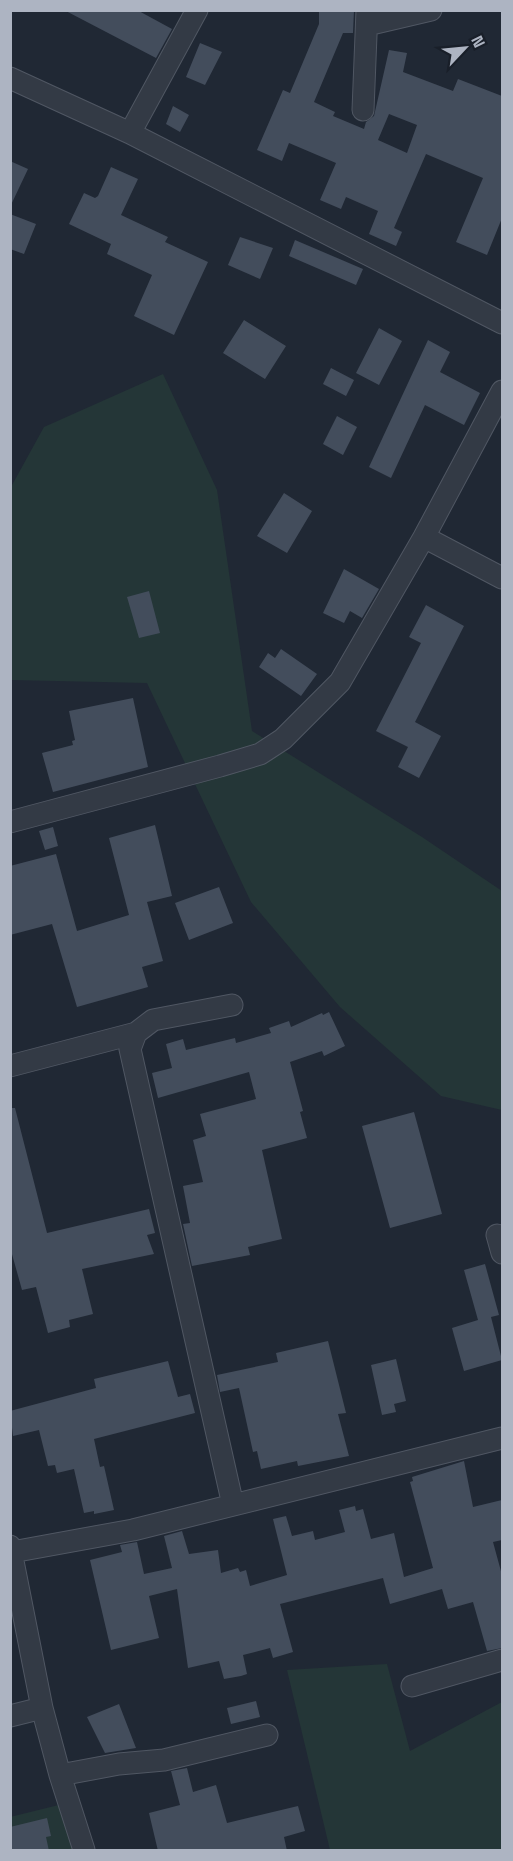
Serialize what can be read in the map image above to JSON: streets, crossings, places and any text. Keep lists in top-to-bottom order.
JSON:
{
  "north": "top right"
}
